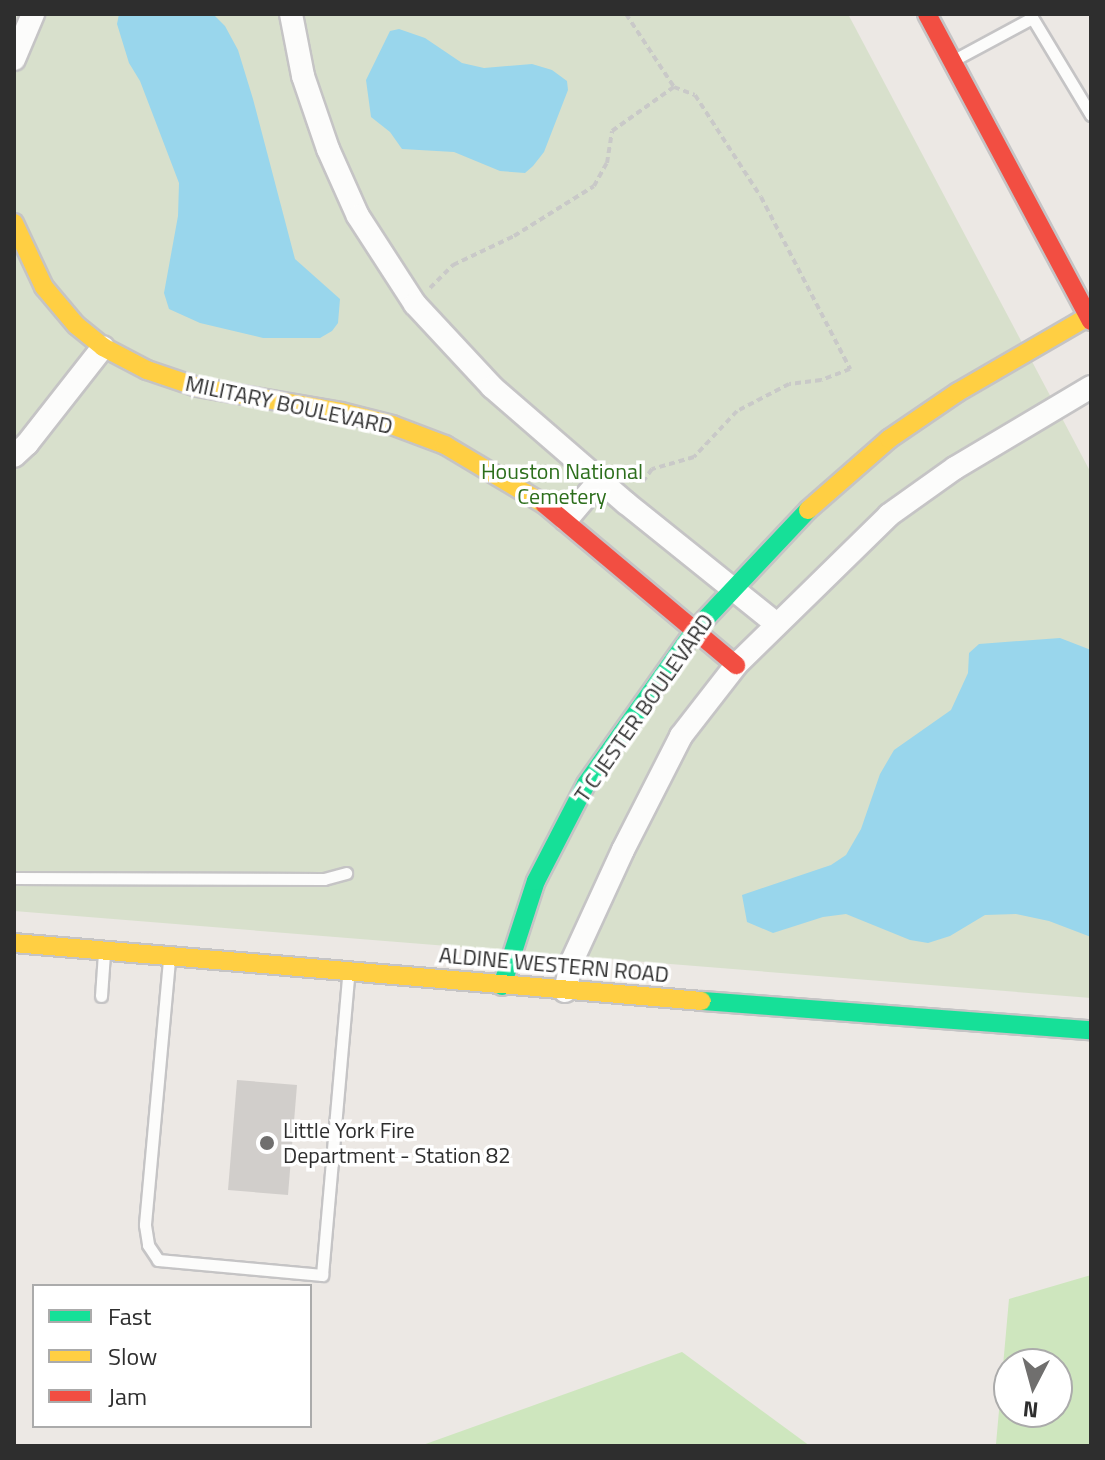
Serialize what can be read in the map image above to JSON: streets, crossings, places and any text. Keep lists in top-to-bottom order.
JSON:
{
  "streets": {
    "street": ["MILITARY BOULEVARD", "T C JESTER BOULEVARD", "ALDINE WESTERN ROAD"]
  },
  "crossings": [
    ["MILITARY BOULEVARD", "T C JESTER BOULEVARD"],
    ["T C JESTER BOULEVARD", "ALDINE WESTERN ROAD"]
  ],
  "parks": ["Houston National Cemetery"],
  "places": ["Little York Fire Department - Station 82"],
  "legend": ["Fast", "Slow", "Jam"],
  "north": "bottom"
}
